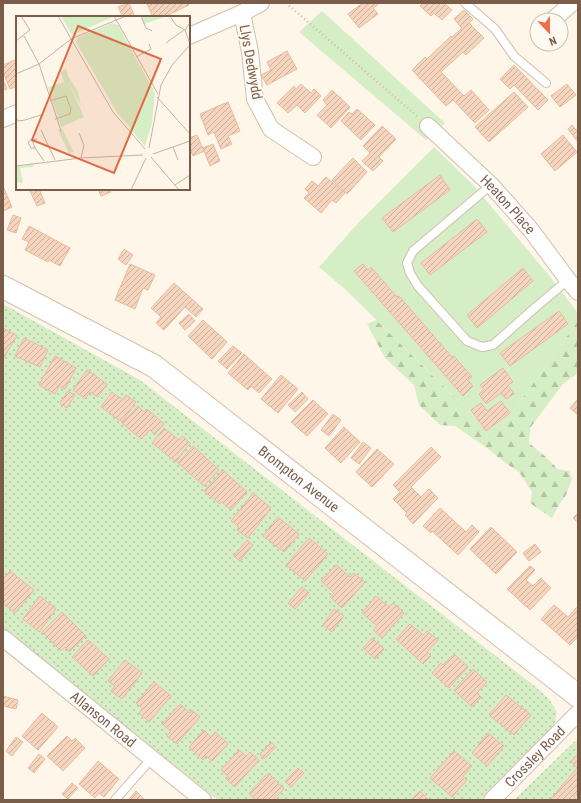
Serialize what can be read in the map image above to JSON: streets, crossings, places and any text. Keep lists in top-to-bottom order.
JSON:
{
  "streets": {
    "main road": ["Brompton Avenue"],
    "street": [
      "Llys Dedwydd",
      "Heaton Place",
      "Allanson Road",
      "Crossley Road"
    ]
  },
  "north": "bottom"
}
